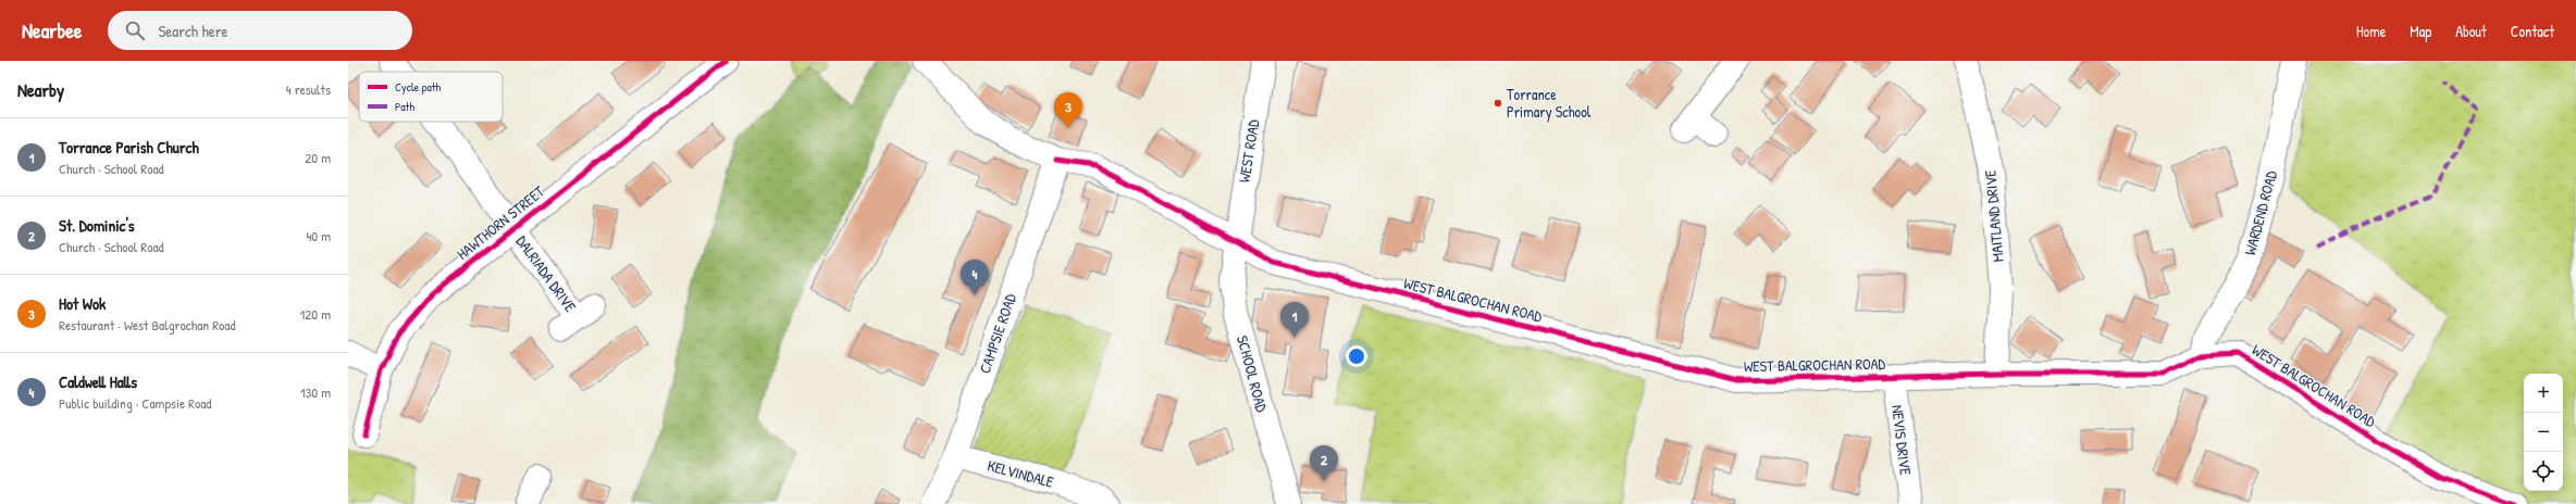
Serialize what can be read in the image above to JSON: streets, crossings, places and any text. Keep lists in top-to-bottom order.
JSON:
{
  "streets": {
    "street": [
      "WEST ROAD",
      "WARDEND ROAD",
      "MAITLAND DRIVE",
      "HAWTHORN STREET",
      "DALRIADA DRIVE",
      "WEST BALGROCHAN ROAD",
      "CAMPSIE ROAD",
      "SCHOOL ROAD",
      "NEVIS DRIVE",
      "KELVINDALE"
    ]
  },
  "crossings": [
    ["WEST ROAD", "WEST BALGROCHAN ROAD"],
    ["WEST ROAD", "SCHOOL ROAD"],
    ["WARDEND ROAD", "WEST BALGROCHAN ROAD"],
    ["MAITLAND DRIVE", "WEST BALGROCHAN ROAD"],
    ["HAWTHORN STREET", "DALRIADA DRIVE"],
    ["WEST BALGROCHAN ROAD", "CAMPSIE ROAD"],
    ["WEST BALGROCHAN ROAD", "SCHOOL ROAD"],
    ["WEST BALGROCHAN ROAD", "NEVIS DRIVE"],
    ["CAMPSIE ROAD", "KELVINDALE"]
  ],
  "places": ["Torrance Primary School"],
  "legend": ["Cycle path", "Path"],
  "page": {
    "header": "Nearbee",
    "search": "Search here",
    "nav": [
      "Home",
      "Map",
      "About",
      "Contact"
    ],
    "heading": ["Nearby", "4 results"],
    "pins": [
      "3",
      "4",
      "1",
      "2"
    ],
    "list": [
      {
        "mark": "1",
        "name": "Torrance Parish Church",
        "note": "Church · School Road",
        "value": "20 m"
      },
      {
        "mark": "2",
        "name": "St. Dominic's",
        "note": "Church · School Road",
        "value": "40 m"
      },
      {
        "mark": "3",
        "name": "Hot Wok",
        "note": "Restaurant · West Balgrochan Road",
        "value": "120 m"
      },
      {
        "mark": "4",
        "name": "Caldwell Halls",
        "note": "Public building · Campsie Road",
        "value": "130 m"
      }
    ],
    "map_buttons": ["+", "−"]
  }
}
